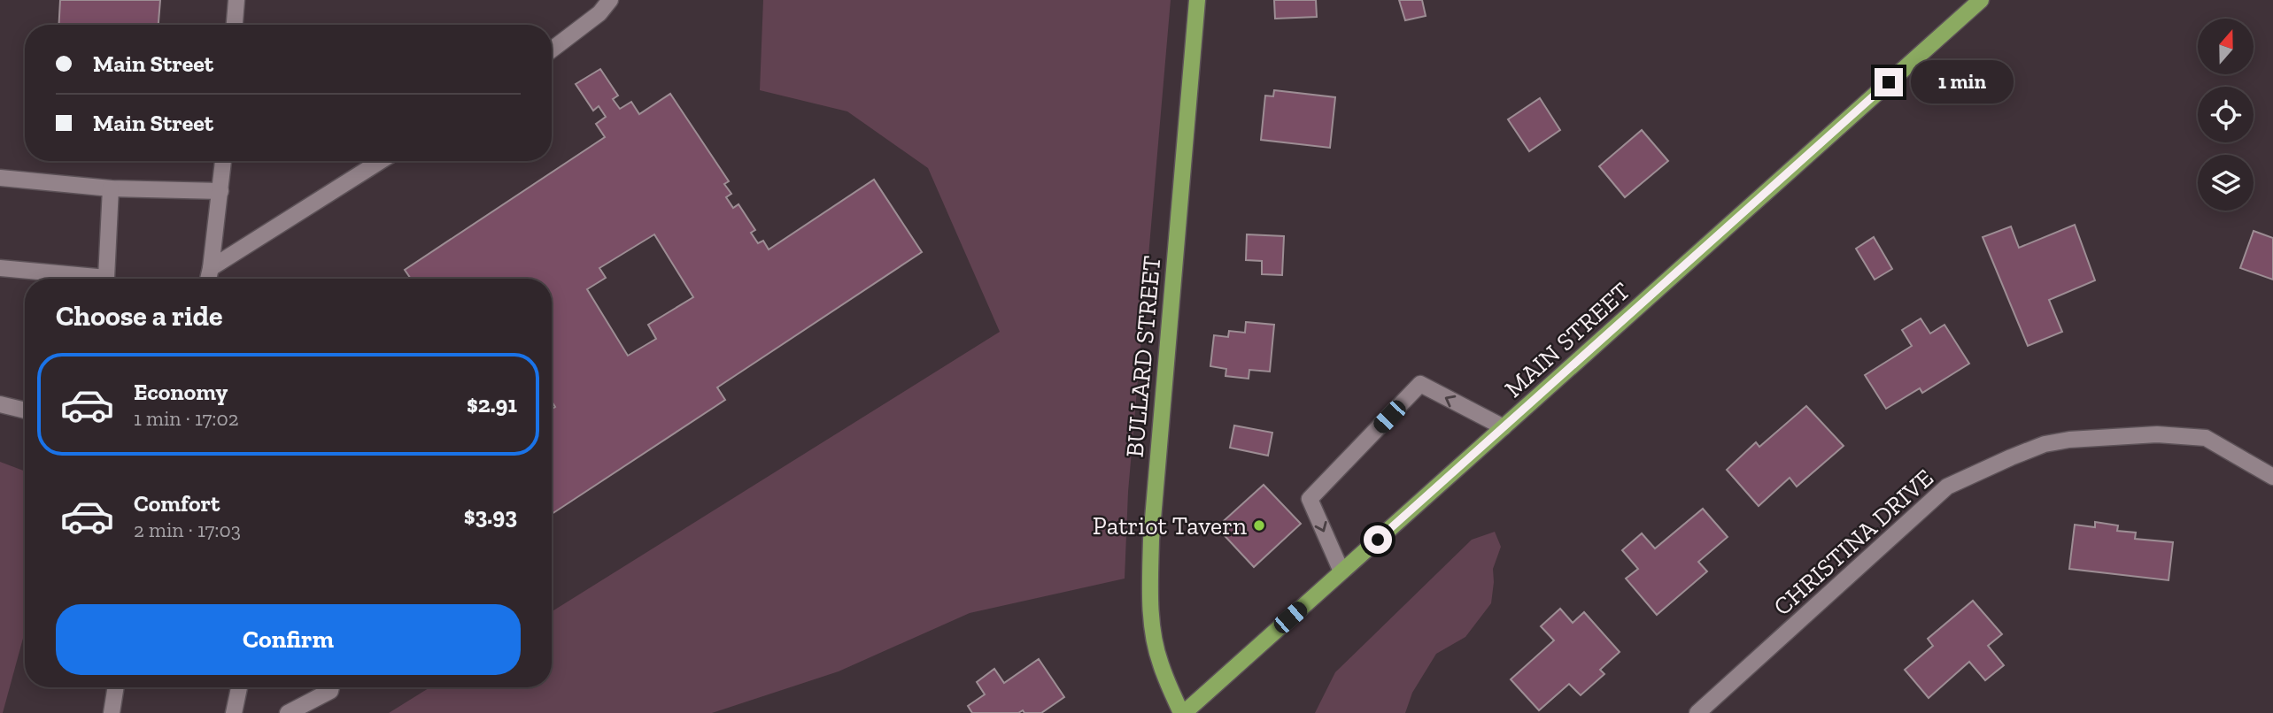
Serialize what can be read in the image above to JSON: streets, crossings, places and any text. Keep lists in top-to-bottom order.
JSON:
{
  "streets": {
    "main road": ["MAIN STREET", "BULLARD STREET"],
    "street": ["CHRISTINA DRIVE"]
  },
  "crossings": [
    ["MAIN STREET", "BULLARD STREET"]
  ],
  "places": ["Patriot Tavern"],
  "north": "top",
  "page": {
    "banner": ["Main Street", "Main Street"],
    "bubble": "1 min",
    "heading": "Choose a ride",
    "list": [
      {
        "name": "Economy",
        "note": "1 min · 17:02",
        "value": "$2.91"
      },
      {
        "name": "Comfort",
        "note": "2 min · 17:03",
        "value": "$3.93"
      }
    ],
    "buttons": "Confirm"
  }
}
